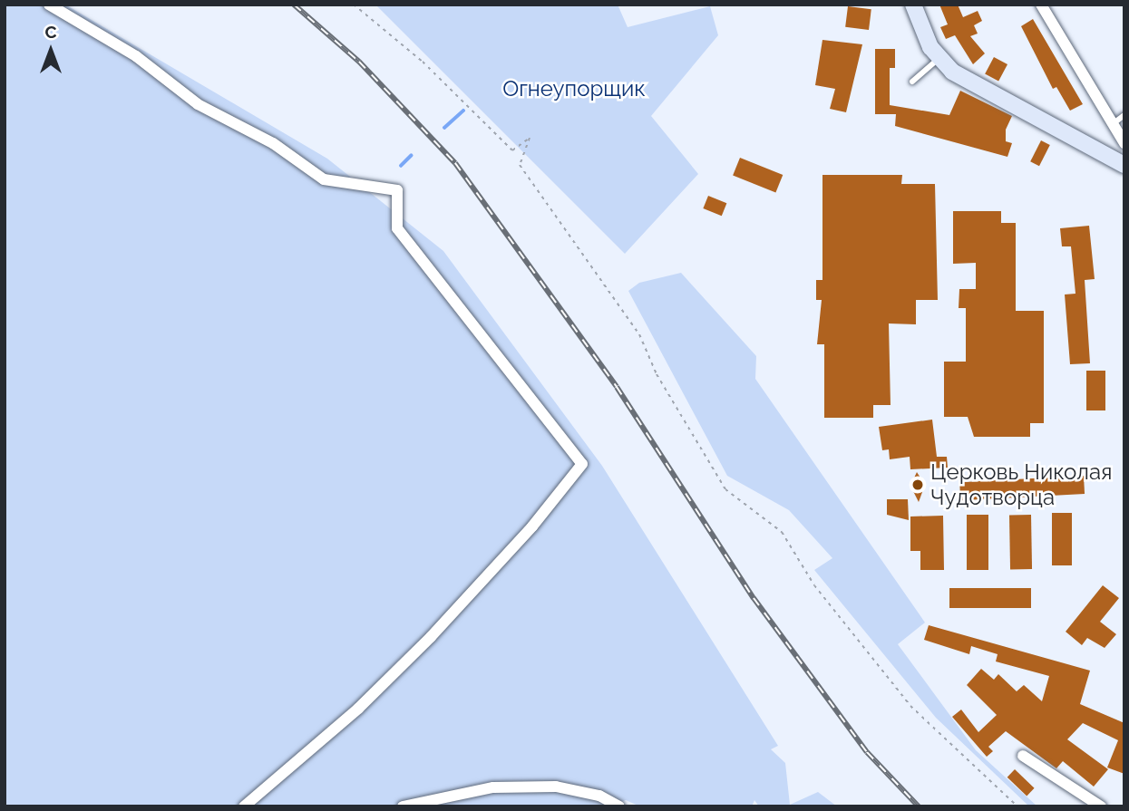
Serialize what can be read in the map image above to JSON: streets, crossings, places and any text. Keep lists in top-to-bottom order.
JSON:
{
  "parks": ["Огнеупорщик"],
  "places": ["Церковь Николая Чудотворца"],
  "north": "top"
}
